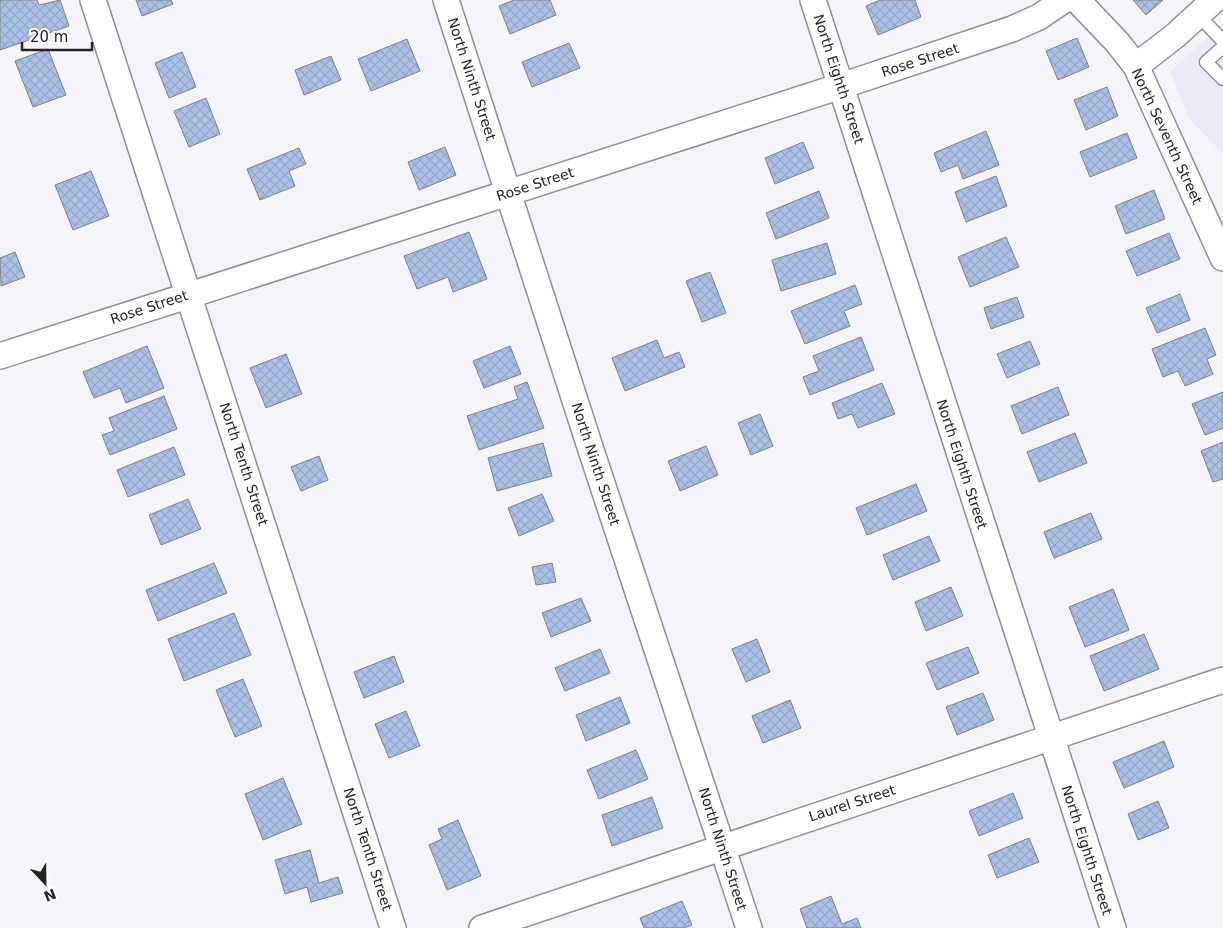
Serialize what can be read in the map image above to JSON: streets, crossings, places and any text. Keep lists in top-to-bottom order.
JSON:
{
  "streets": {
    "street": [
      "Rose Street",
      "North Ninth Street",
      "North Eighth Street",
      "North Seventh Street",
      "North Tenth Street",
      "Laurel Street"
    ]
  },
  "crossings": [
    ["Rose Street", "North Ninth Street"],
    ["Rose Street", "North Eighth Street"],
    ["Rose Street", "North Tenth Street"],
    ["North Ninth Street", "Laurel Street"],
    ["North Eighth Street", "Laurel Street"]
  ],
  "scale_bar": "20 m",
  "north": "bottom"
}
